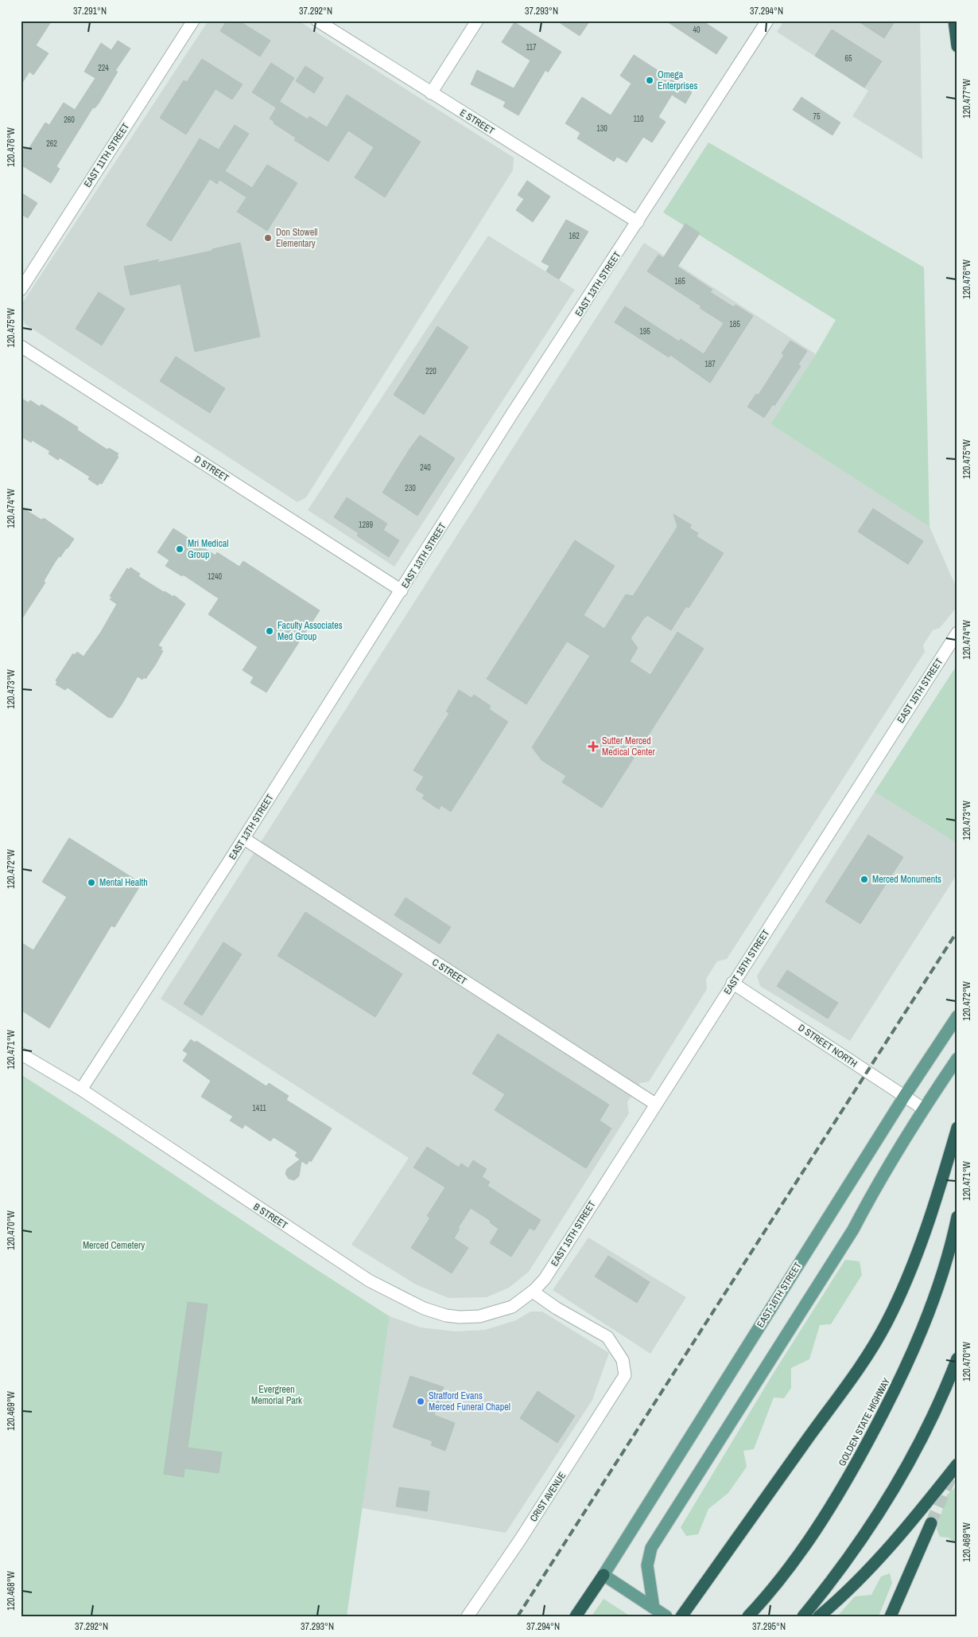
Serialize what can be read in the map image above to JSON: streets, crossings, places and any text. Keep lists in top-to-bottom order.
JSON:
{
  "streets": {
    "highway": ["GOLDEN STATE HIGHWAY"],
    "main road": ["EAST 16TH STREET"],
    "street": [
      "E STREET",
      "EAST 11TH STREET",
      "EAST 13TH STREET",
      "D STREET",
      "EAST 15TH STREET",
      "C STREET",
      "D STREET NORTH",
      "B STREET",
      "CRIST AVENUE"
    ]
  },
  "crossings": [
    ["E STREET", "EAST 13TH STREET"],
    ["EAST 13TH STREET", "D STREET"],
    ["EAST 13TH STREET", "C STREET"],
    ["EAST 13TH STREET", "B STREET"],
    ["EAST 15TH STREET", "C STREET"],
    ["EAST 15TH STREET", "D STREET NORTH"],
    ["EAST 15TH STREET", "B STREET"],
    ["EAST 15TH STREET", "CRIST AVENUE"],
    ["D STREET NORTH", "EAST 16TH STREET"],
    ["B STREET", "CRIST AVENUE"]
  ],
  "parks": ["Merced Cemetery", "Evergreen Memorial Park"],
  "places": {
    "other": [
      "Omega Enterprises",
      "Don Stowell Elementary",
      "Mri Medical Group",
      "Faculty Associates Med Group",
      "Merced Monuments",
      "Mental Health",
      "Stratford Evans Merced Funeral Chapel"
    ],
    "health": ["Sutter Merced Medical Center"]
  },
  "house_numbers": [
    "40",
    "117",
    "65",
    "224",
    "75",
    "110",
    "260",
    "130",
    "262",
    "162",
    "165",
    "185",
    "195",
    "187",
    "220",
    "240",
    "230",
    "1289",
    "1240",
    "1411"
  ],
  "coordinates": [
    "37.291°N",
    "37.292°N",
    "37.293°N",
    "37.294°N",
    "120.477°W",
    "120.476°W",
    "120.475°W",
    "120.474°W",
    "120.473°W",
    "120.472°W",
    "120.471°W",
    "120.470°W",
    "120.469°W",
    "120.468°W",
    "37.295°N"
  ]
}
